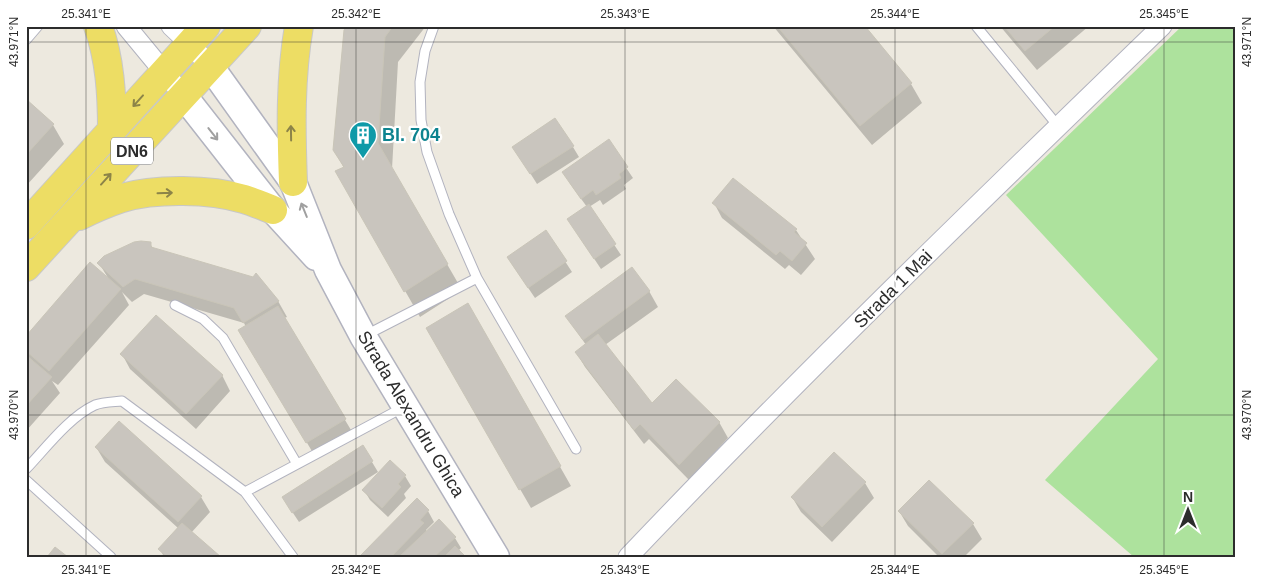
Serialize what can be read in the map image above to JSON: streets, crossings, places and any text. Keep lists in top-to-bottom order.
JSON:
{
  "streets": {
    "main road": ["DN6"],
    "street": ["Strada 1 Mai", "Strada Alexandru Ghica"]
  },
  "crossings": [
    ["DN6", "Strada Alexandru Ghica"]
  ],
  "places": {
    "building": ["Bl. 704"]
  },
  "north": "top",
  "coordinates": [
    "25.341°E",
    "25.342°E",
    "25.343°E",
    "25.344°E",
    "25.345°E",
    "43.971°N",
    "43.970°N"
  ]
}
